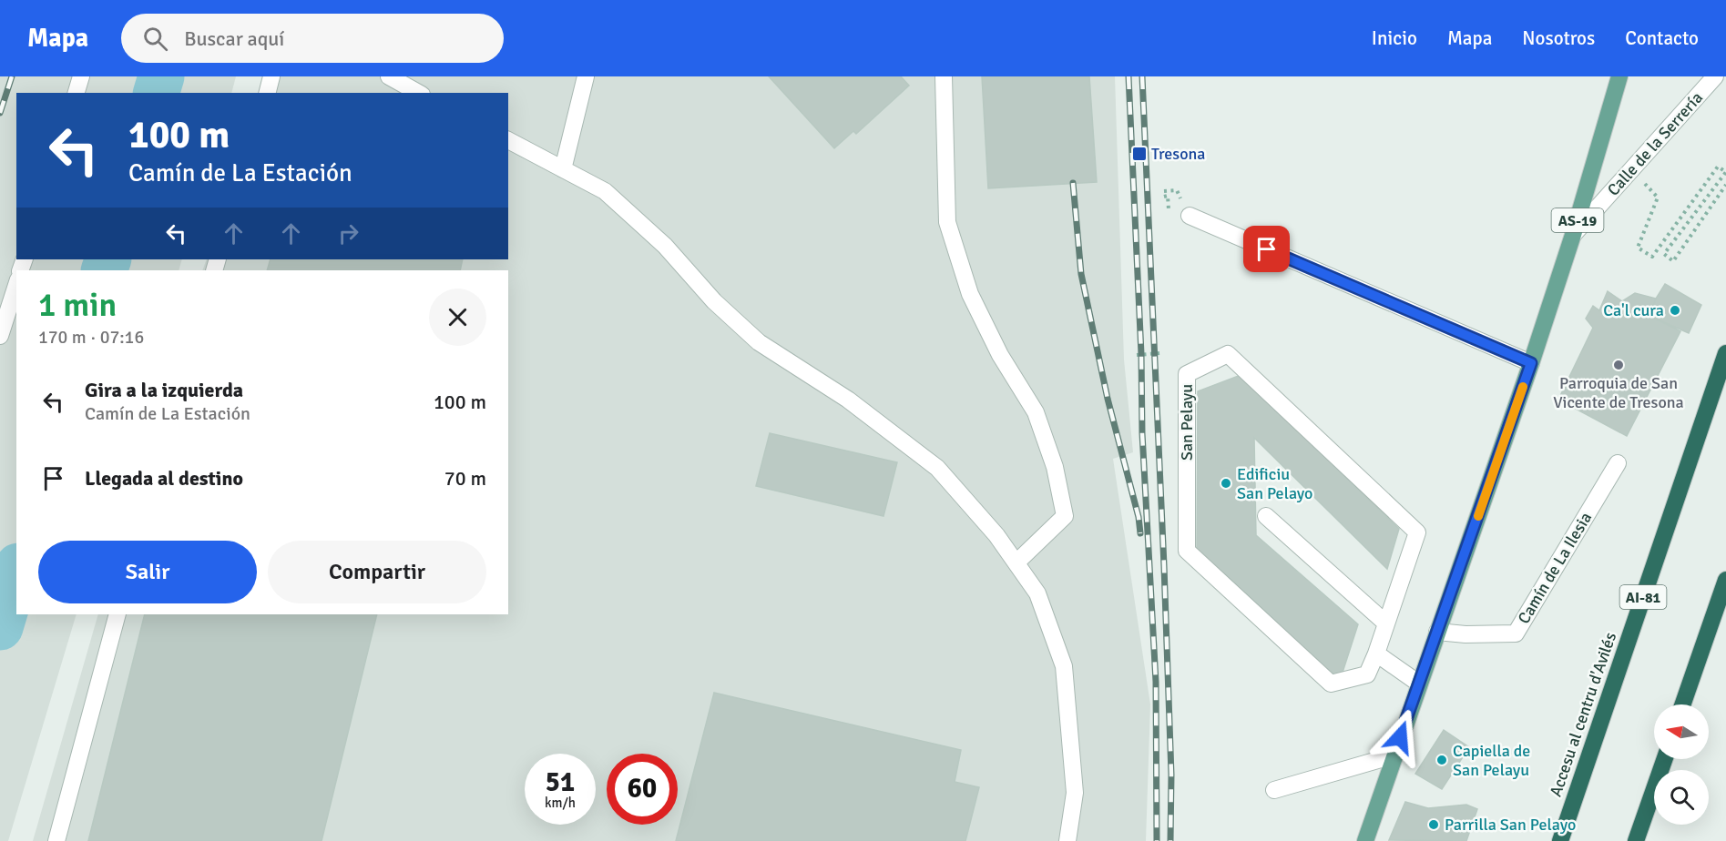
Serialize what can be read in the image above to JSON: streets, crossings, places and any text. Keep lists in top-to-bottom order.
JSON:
{
  "streets": {
    "highway": ["AI-81", "Accesu al centru d'Avilés"],
    "main road": ["AS-19"],
    "street": ["Calle de la Serrería", "San Pelayu", "Camín de La Ilesia"]
  },
  "crossings": [
    ["Calle de la Serrería", "AS-19"],
    ["AS-19", "Camín de La Ilesia"]
  ],
  "places": {
    "transit": ["Tresona"],
    "other": [
      "Ca'l cura",
      "Parroquia de San Vicente de Tresona",
      "Edificiu San Pelayo",
      "Capiella de San Pelayu",
      "Parrilla San Pelayo"
    ]
  },
  "north": "left",
  "page": {
    "header": "Mapa",
    "search": "Buscar aquí",
    "nav": [
      "Inicio",
      "Mapa",
      "Nosotros",
      "Contacto"
    ],
    "turn": ["100 m", "Camín de La Estación"],
    "heading": ["1 min", "170 m · 07:16"],
    "list": [
      {
        "name": "Gira a la izquierda",
        "note": "Camín de La Estación",
        "value": "100 m"
      },
      {
        "name": "Llegada al destino",
        "value": "70 m"
      }
    ],
    "buttons": ["Salir", "Compartir"],
    "speed": "51 km/h",
    "limit": "60"
  }
}
